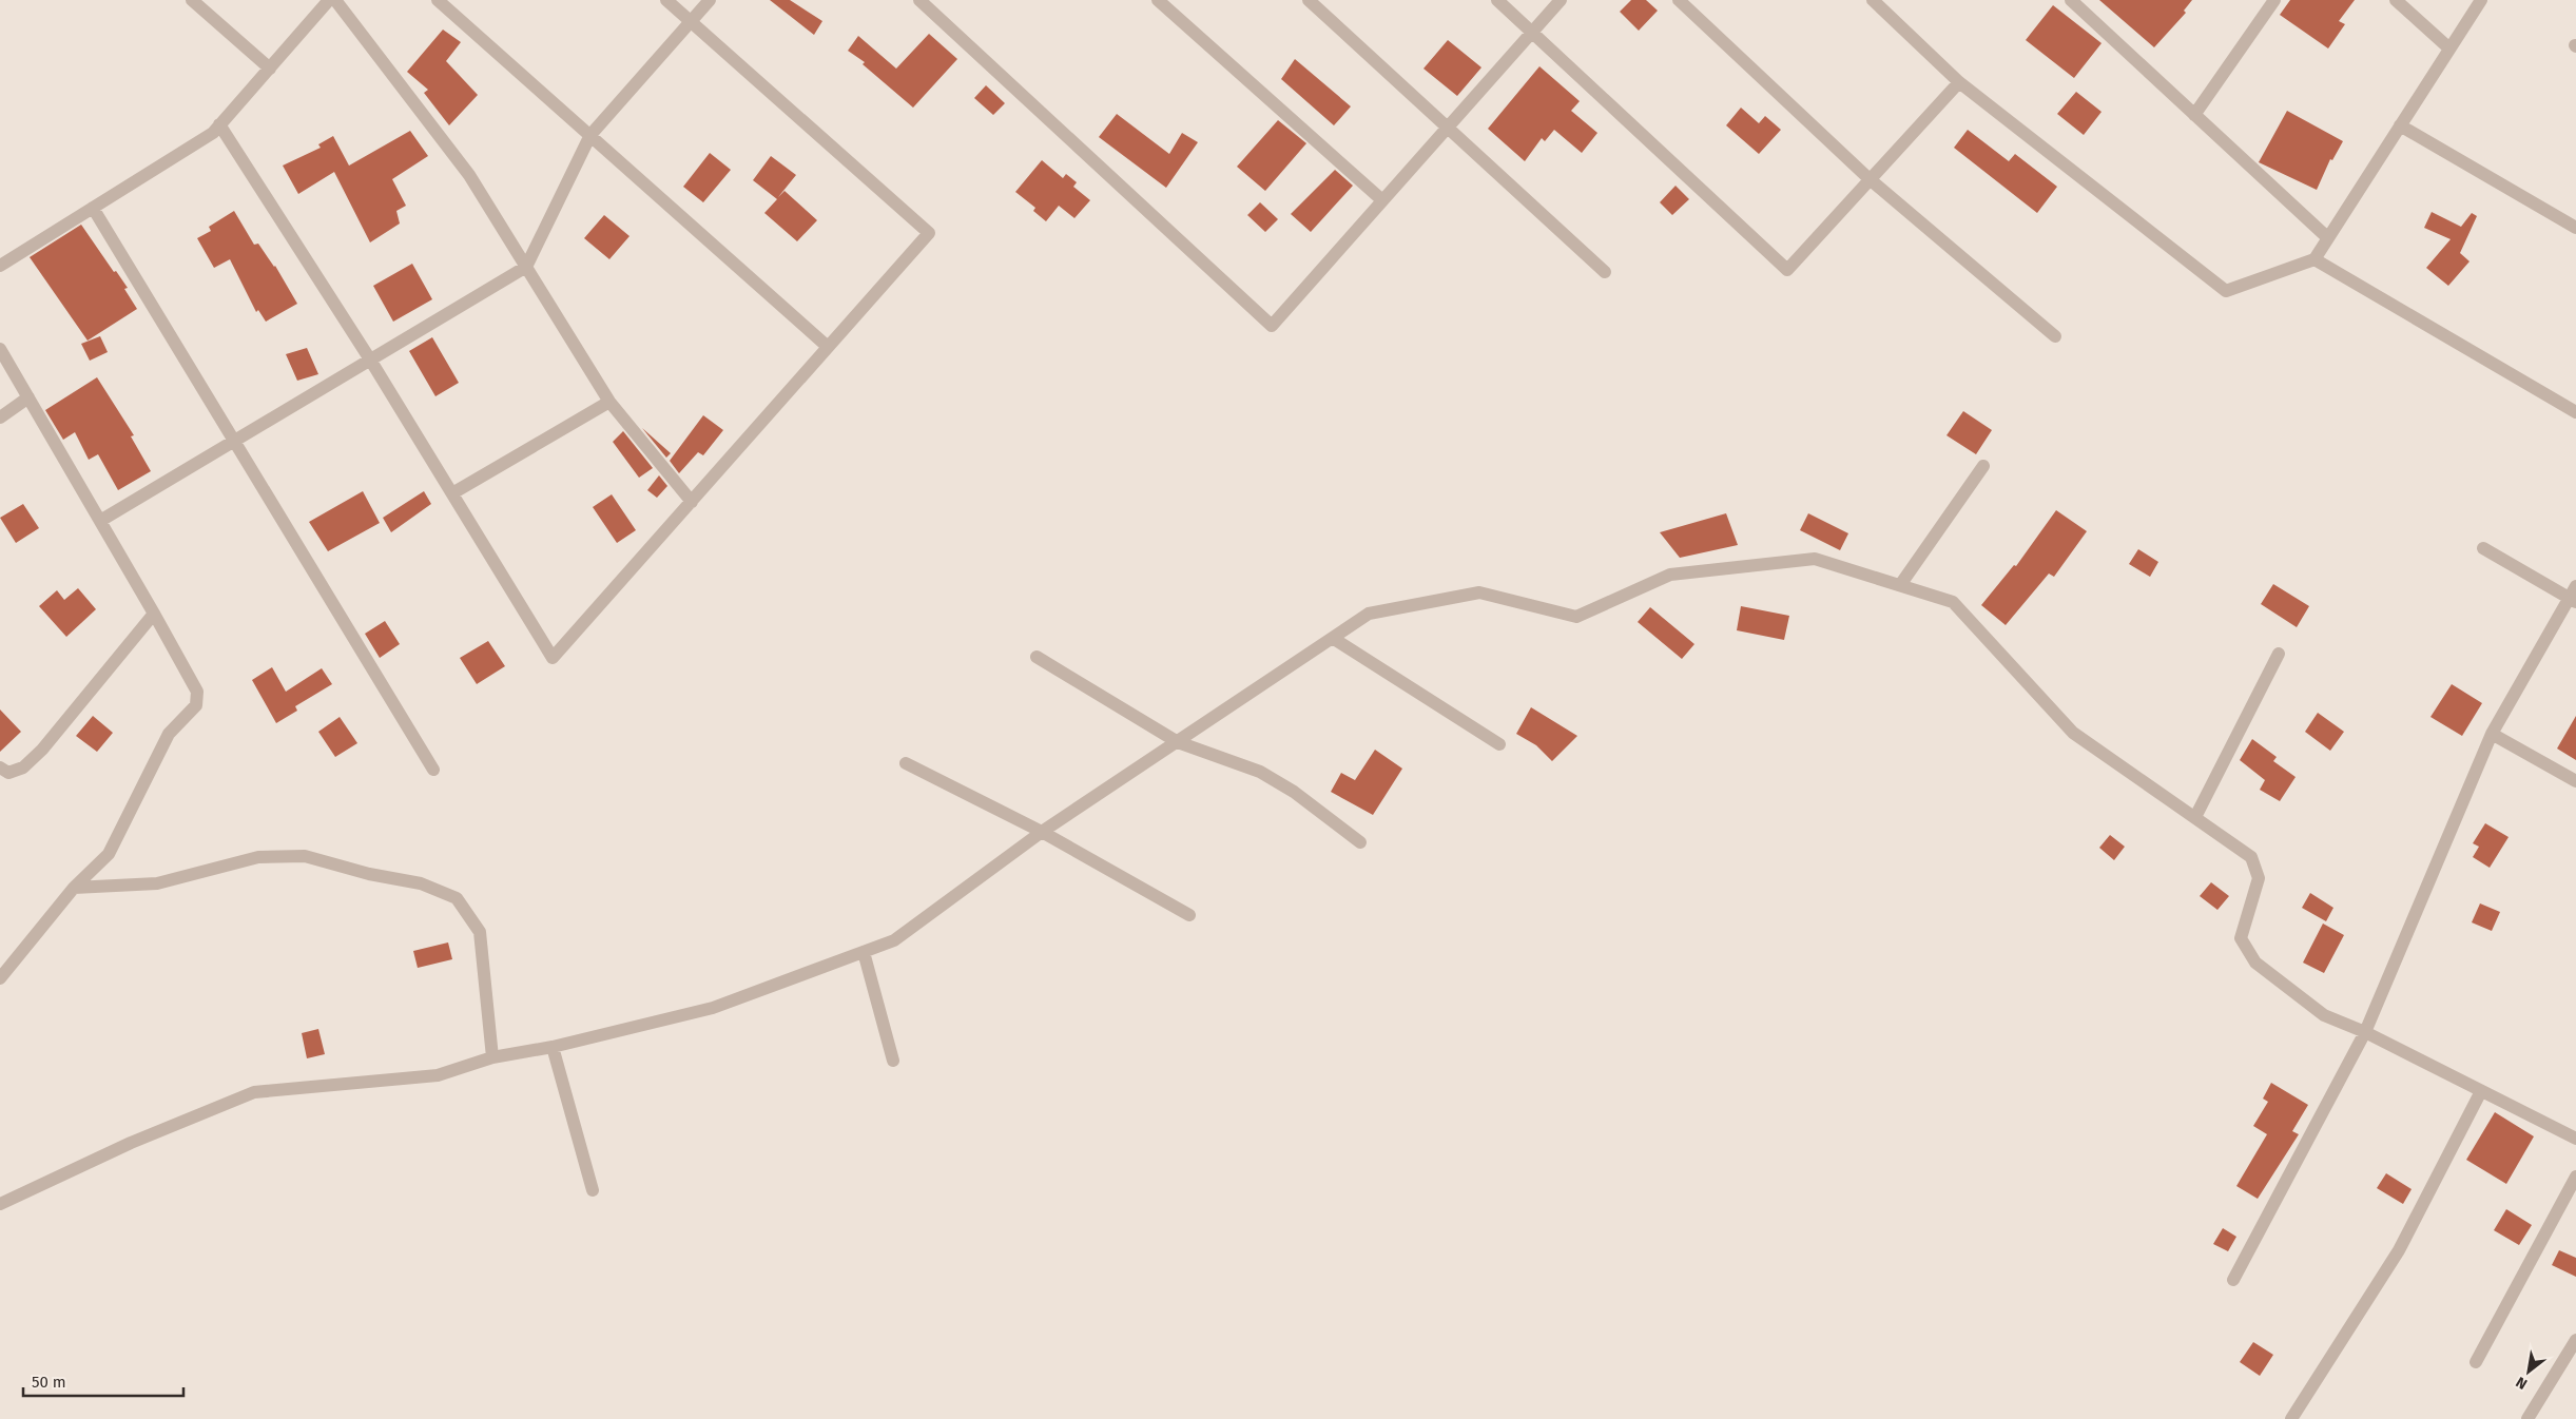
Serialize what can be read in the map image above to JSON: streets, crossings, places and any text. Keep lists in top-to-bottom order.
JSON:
{
  "scale_bar": "50 m",
  "north": "bottom left"
}
